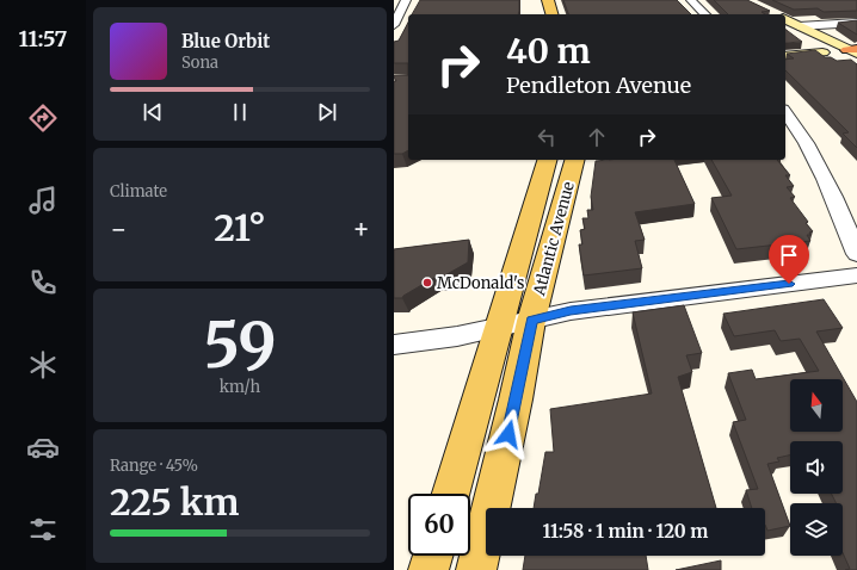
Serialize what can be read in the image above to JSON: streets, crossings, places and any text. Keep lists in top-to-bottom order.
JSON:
{
  "streets": {
    "main road": ["Atlantic Avenue"]
  },
  "places": ["McDonald's"],
  "north": "top",
  "page": {
    "tabs": "11:57",
    "turn": ["40 m", "Pendleton Avenue"],
    "song": ["Blue Orbit", "Sona"],
    "tile": [
      "Climate",
      ["59", "km/h"],
      ["Range · 45%", "225 km"]
    ],
    "heat": ["−", "21°", "+"],
    "limit": "60",
    "trip": "11:58 · 1 min · 120 m"
  }
}
